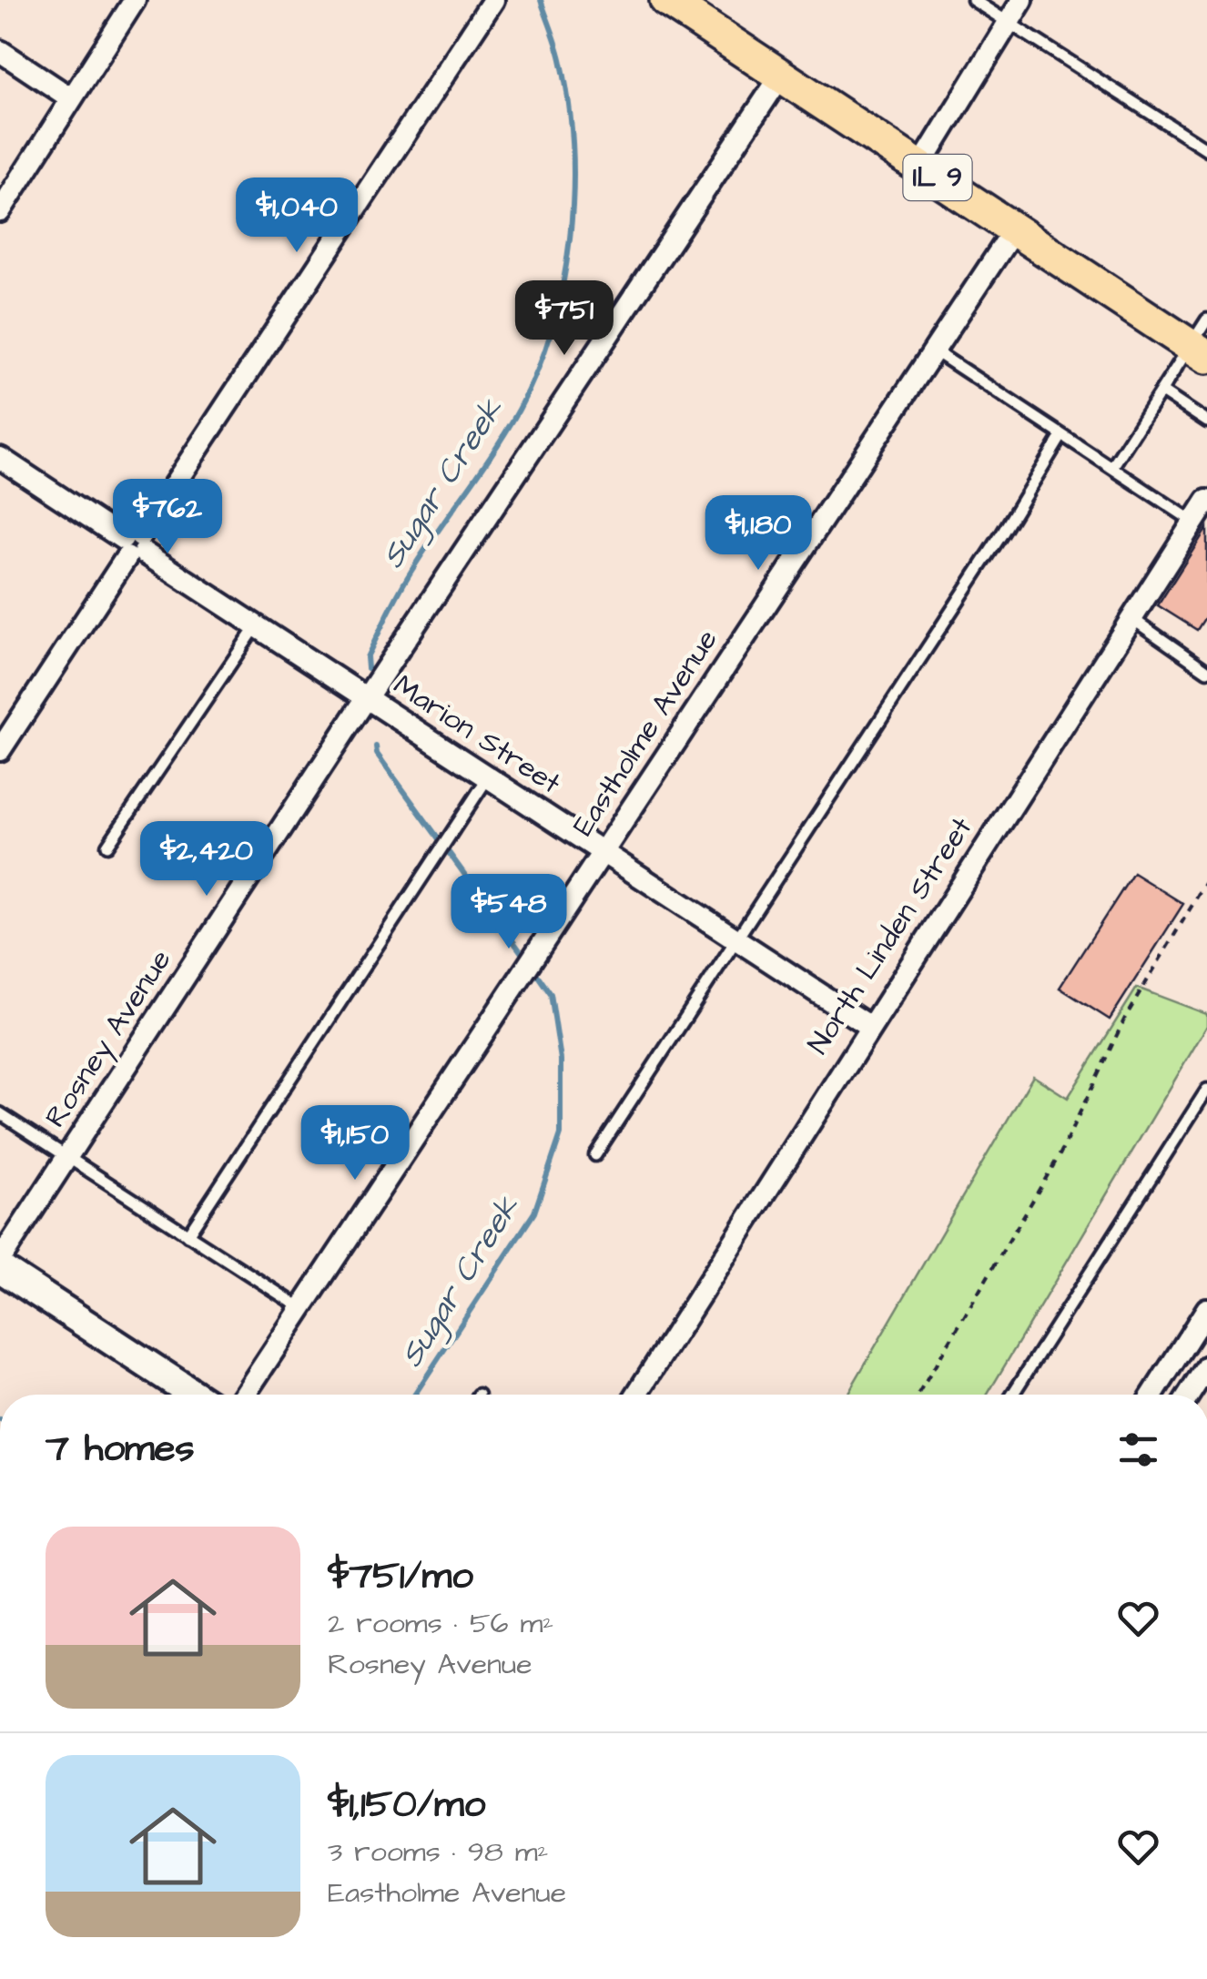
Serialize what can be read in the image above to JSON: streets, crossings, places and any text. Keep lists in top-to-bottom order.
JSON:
{
  "streets": {
    "main road": ["IL 9"],
    "street": [
      "Eastholme Avenue",
      "Marion Street",
      "North Linden Street",
      "Rosney Avenue"
    ]
  },
  "crossings": [
    ["IL 9", "Eastholme Avenue"],
    ["IL 9", "Rosney Avenue"],
    ["Eastholme Avenue", "Marion Street"],
    ["Marion Street", "North Linden Street"],
    ["Marion Street", "Rosney Avenue"]
  ],
  "water": ["Sugar Creek"],
  "page": {
    "price": [
      "$1,040",
      "$751",
      "$762",
      "$1,180",
      "$2,420",
      "$548",
      "$1,150"
    ],
    "heading": "7 homes",
    "list": [
      {
        "name": "$751/mo",
        "note": "2 rooms · 56 m² · Rosney Avenue"
      },
      {
        "name": "$1,150/mo",
        "note": "3 rooms · 98 m² · Eastholme Avenue"
      }
    ]
  }
}
